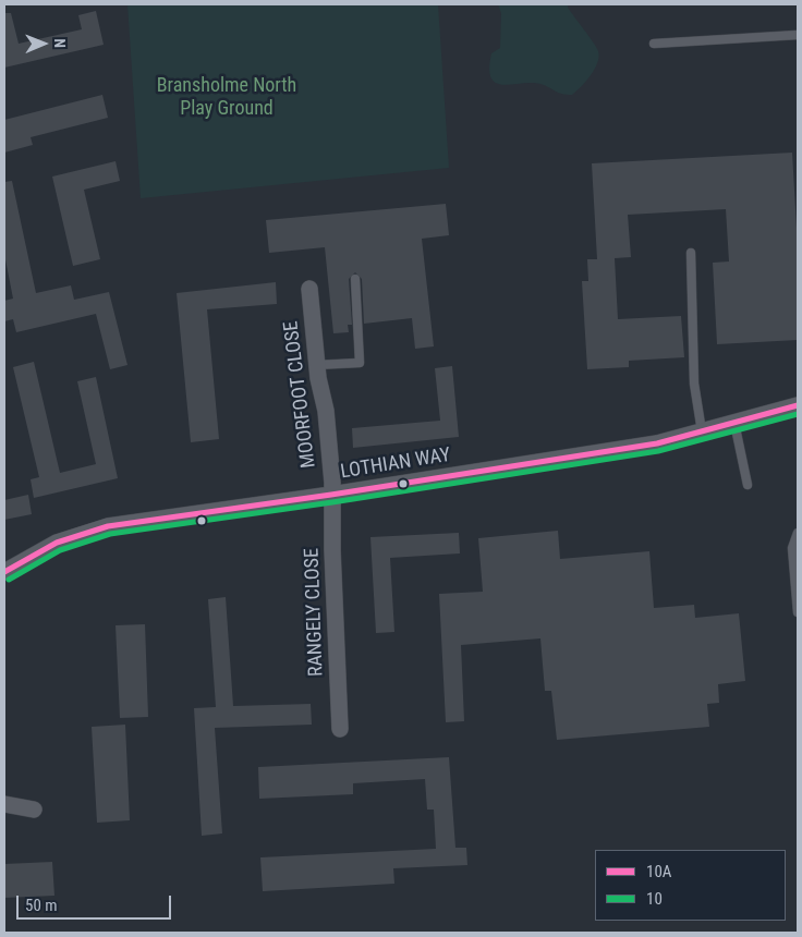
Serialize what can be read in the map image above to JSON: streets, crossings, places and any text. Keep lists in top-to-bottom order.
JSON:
{
  "streets": {
    "street": ["MOORFOOT CLOSE", "LOTHIAN WAY", "RANGELY CLOSE"]
  },
  "crossings": [
    ["MOORFOOT CLOSE", "LOTHIAN WAY"],
    ["MOORFOOT CLOSE", "RANGELY CLOSE"],
    ["LOTHIAN WAY", "RANGELY CLOSE"]
  ],
  "parks": ["Bransholme North Play Ground"],
  "lines": ["transit line 10A", "transit line 10"],
  "legend": ["10A", "10"],
  "scale_bar": "50 m",
  "north": "right"
}
